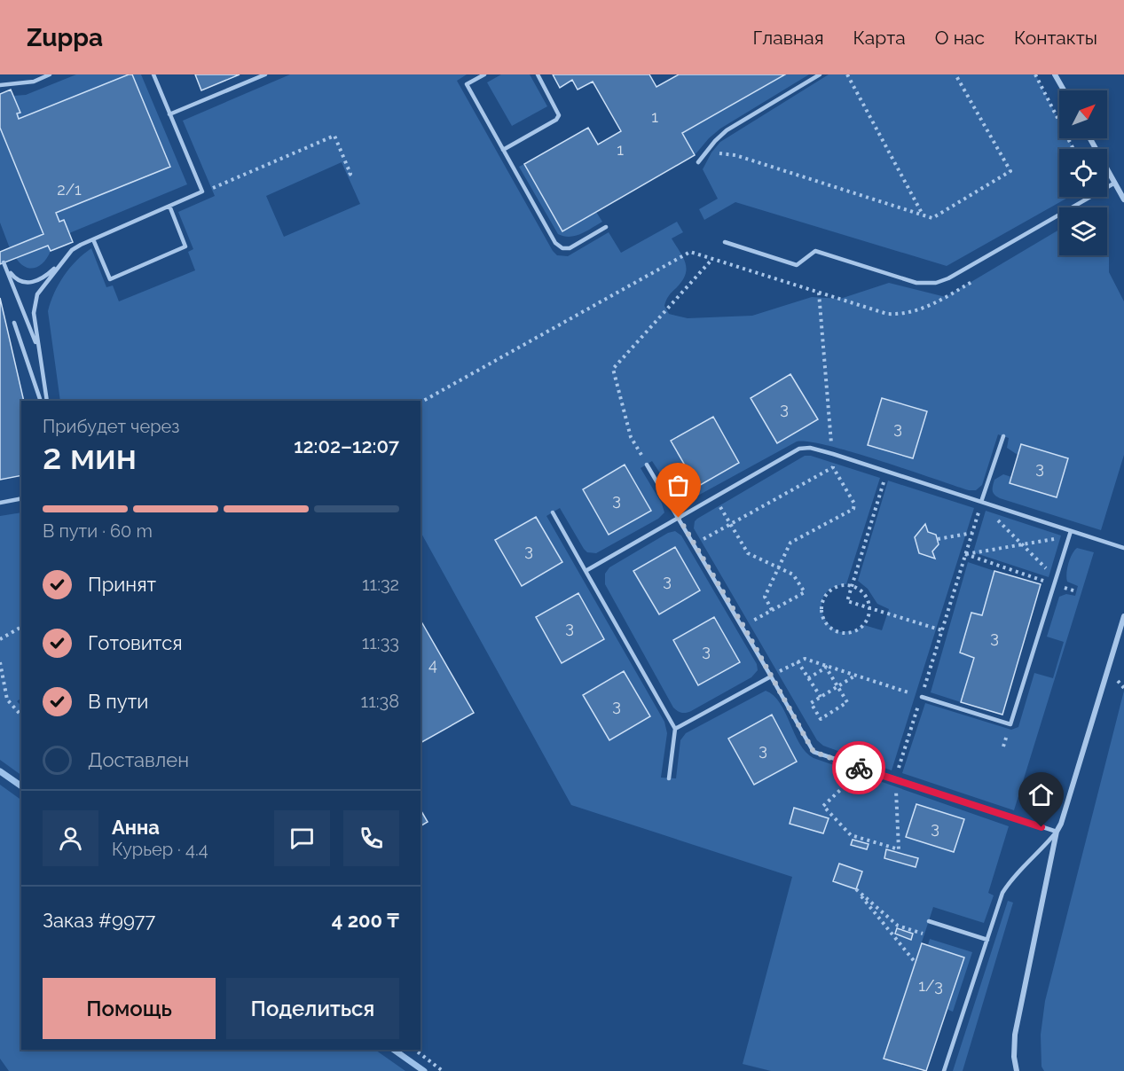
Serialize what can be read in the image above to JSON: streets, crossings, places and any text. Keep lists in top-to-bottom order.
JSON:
{
  "house_numbers": [
    "1",
    "1",
    "2/1",
    "3",
    "3",
    "3",
    "3",
    "3",
    "3",
    "3",
    "3",
    "3",
    "4",
    "3",
    "3",
    "3",
    "1/3"
  ],
  "north": "top right",
  "page": {
    "header": "Zuppa",
    "nav": [
      "Главная",
      "Карта",
      "О нас",
      "Контакты"
    ],
    "heading": ["2 мин", "Прибудет через", "12:02–12:07"],
    "panel": [
      "Анна",
      "Курьер · 4.4",
      "Заказ #9977",
      "4 200 ₸"
    ],
    "bar": "В пути · 60 m",
    "list": [
      ["Принят", "11:32"],
      ["Готовится", "11:33"],
      ["В пути", "11:38"],
      "Доставлен"
    ],
    "buttons": ["Помощь", "Поделиться"]
  }
}
